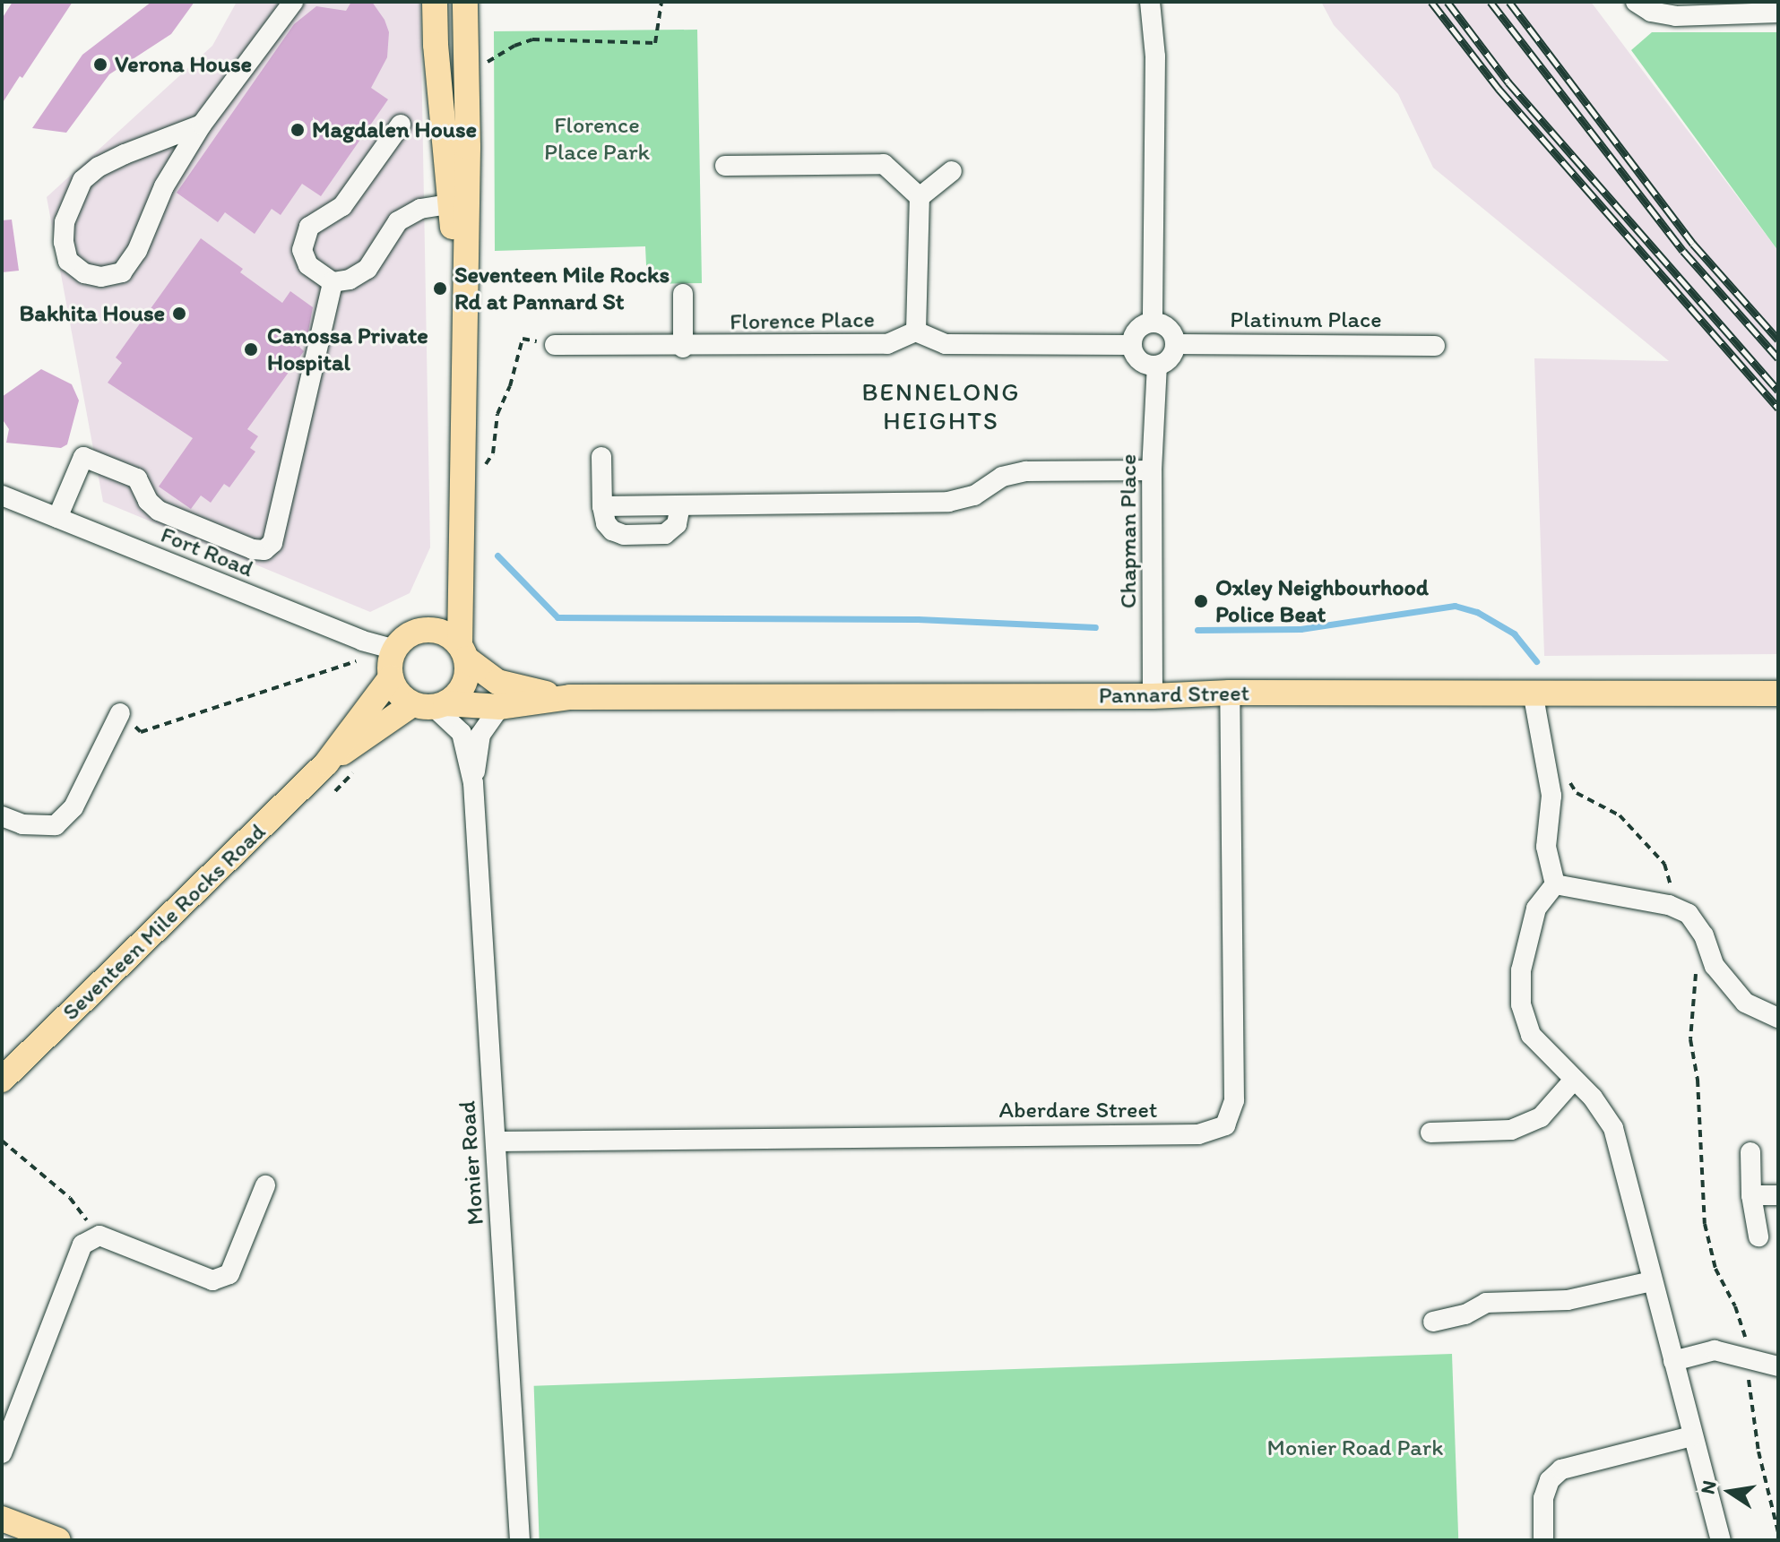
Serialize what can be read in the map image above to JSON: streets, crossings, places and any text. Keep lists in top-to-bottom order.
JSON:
{
  "streets": {
    "main road": ["Pannard Street", "Seventeen Mile Rocks Road"],
    "street": [
      "Platinum Place",
      "Florence Place",
      "Chapman Place",
      "Fort Road",
      "Aberdare Street",
      "Monier Road"
    ]
  },
  "crossings": [
    ["Platinum Place", "Chapman Place"],
    ["Chapman Place", "Pannard Street"],
    ["Fort Road", "Pannard Street"],
    ["Fort Road", "Seventeen Mile Rocks Road"],
    ["Fort Road", "Monier Road"],
    ["Pannard Street", "Seventeen Mile Rocks Road"],
    ["Pannard Street", "Aberdare Street"],
    ["Pannard Street", "Monier Road"],
    ["Seventeen Mile Rocks Road", "Monier Road"],
    ["Aberdare Street", "Monier Road"]
  ],
  "districts": ["BENNELONG HEIGHTS"],
  "parks": ["Florence Place Park", "Monier Road Park"],
  "places": [
    "Verona House",
    "Magdalen House",
    "Seventeen Mile Rocks Rd at Pannard St",
    "Bakhita House",
    "Canossa Private Hospital",
    "Oxley Neighbourhood Police Beat"
  ],
  "north": "left"
}
